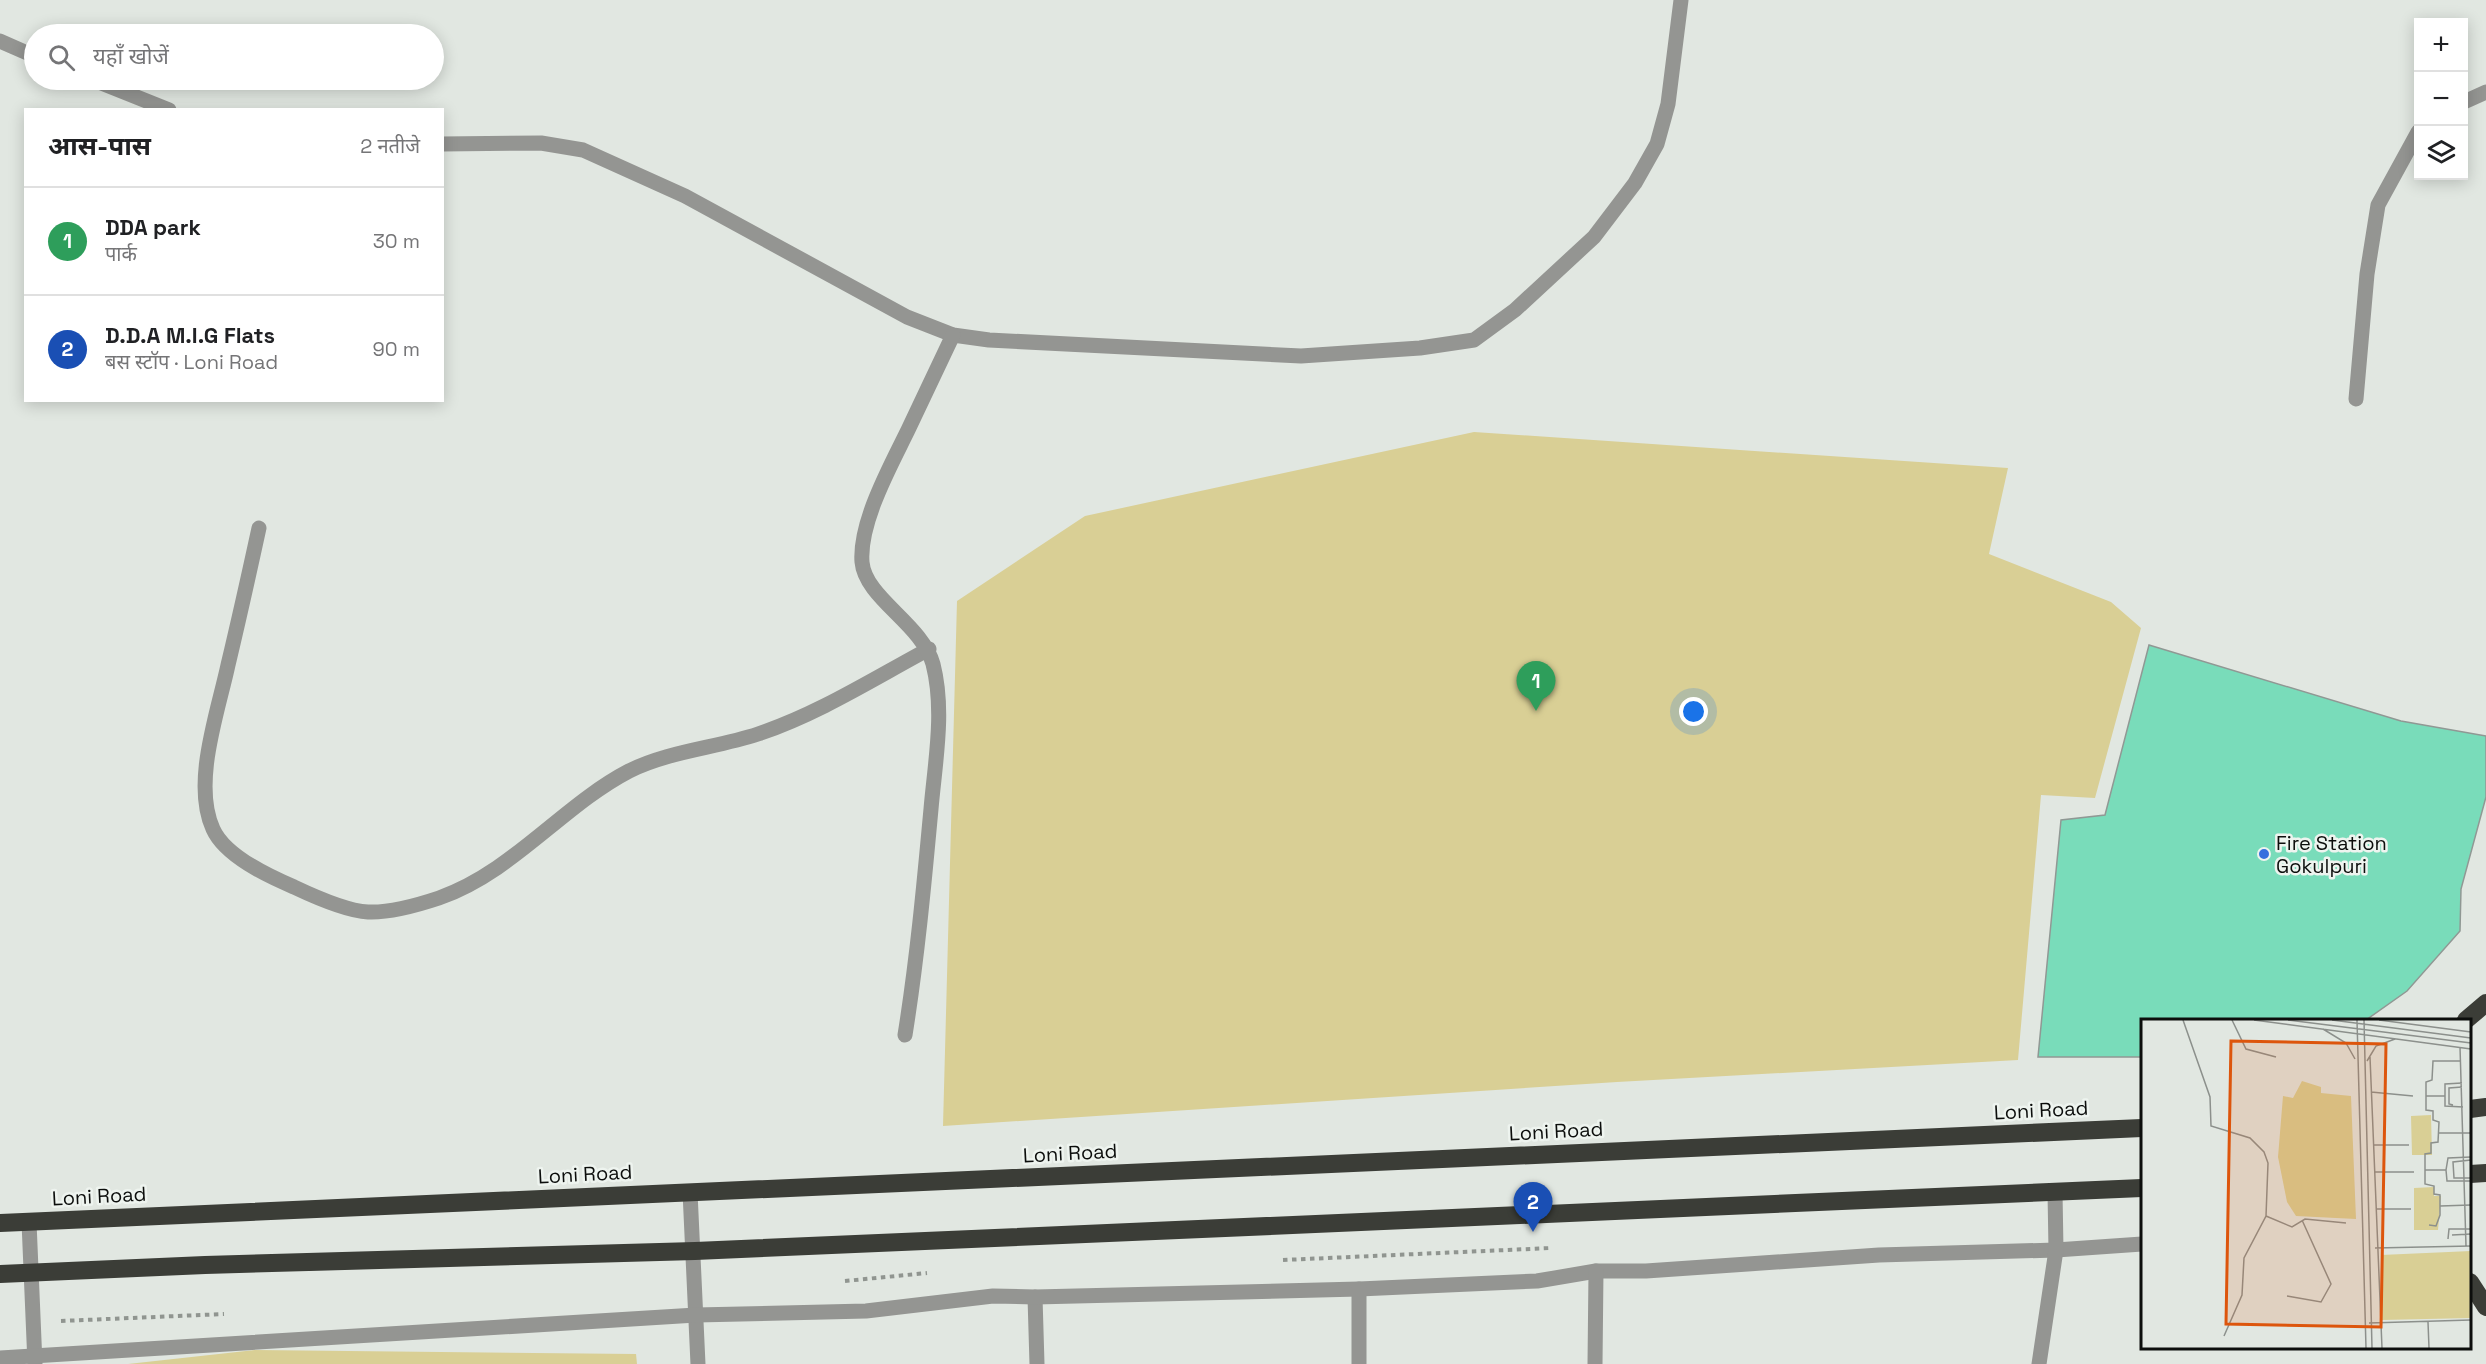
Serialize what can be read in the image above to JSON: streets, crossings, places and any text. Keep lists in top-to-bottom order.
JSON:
{
  "streets": {
    "highway": ["Loni Road"]
  },
  "places": ["Fire Station Gokulpuri"],
  "page": {
    "map_buttons": ["+", "−"],
    "search": "यहाँ खोजें",
    "heading": ["आस-पास", "2 नतीजे"],
    "list": [
      {
        "mark": "1",
        "name": "DDA park",
        "note": "पार्क",
        "value": "30 m"
      },
      {
        "mark": "2",
        "name": "D.D.A M.I.G Flats",
        "note": "बस स्टॉप · Loni Road",
        "value": "90 m"
      }
    ],
    "pins": ["1", "2"]
  }
}
